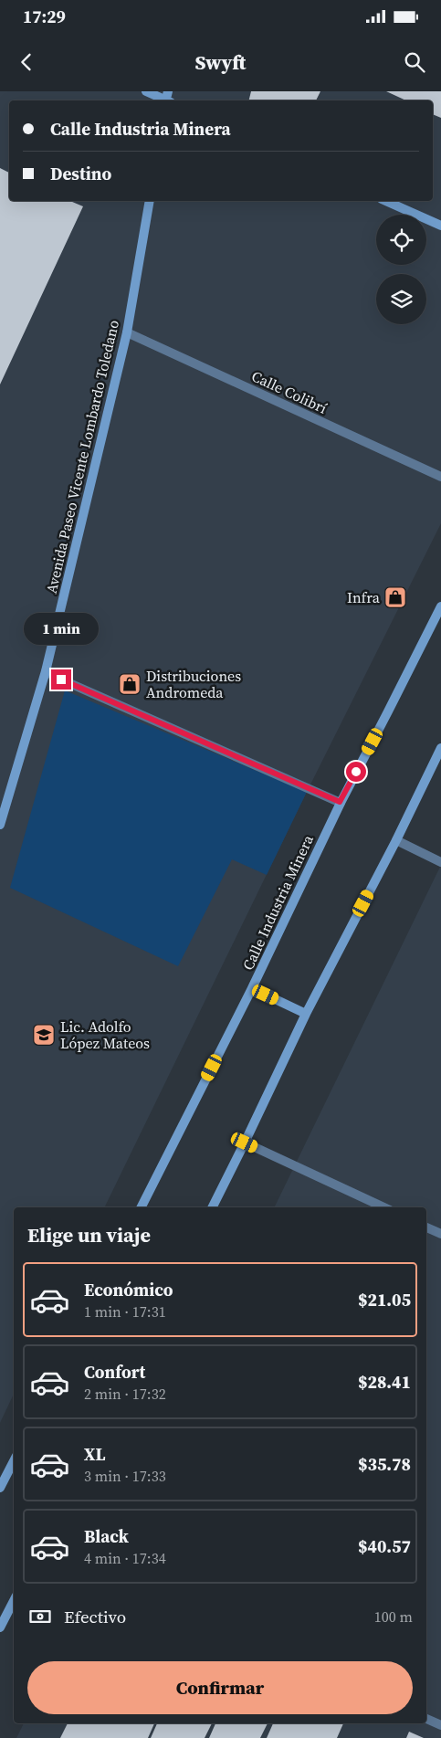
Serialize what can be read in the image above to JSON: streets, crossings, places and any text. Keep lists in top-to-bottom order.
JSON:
{
  "streets": {
    "main road": ["Avenida Paseo Vicente Lombardo Toledano", "Calle Industria Minera"],
    "street": ["Calle Colibrí"]
  },
  "crossings": [
    ["Calle Colibrí", "Avenida Paseo Vicente Lombardo Toledano"]
  ],
  "places": {
    "shop": ["Infra", "Distribuciones Andromeda"],
    "school or university": ["Lic. Adolfo López Mateos"]
  },
  "page": {
    "status": "17:29",
    "header": "Swyft",
    "banner": ["Calle Industria Minera", "Destino"],
    "bubble": "1 min",
    "heading": "Elige un viaje",
    "list": [
      {
        "name": "Económico",
        "note": "1 min · 17:31",
        "value": "$21.05"
      },
      {
        "name": "Confort",
        "note": "2 min · 17:32",
        "value": "$28.41"
      },
      {
        "name": "XL",
        "note": "3 min · 17:33",
        "value": "$35.78"
      },
      {
        "name": "Black",
        "note": "4 min · 17:34",
        "value": "$40.57"
      }
    ],
    "pay": ["Efectivo", "100 m"],
    "buttons": "Confirmar"
  }
}
